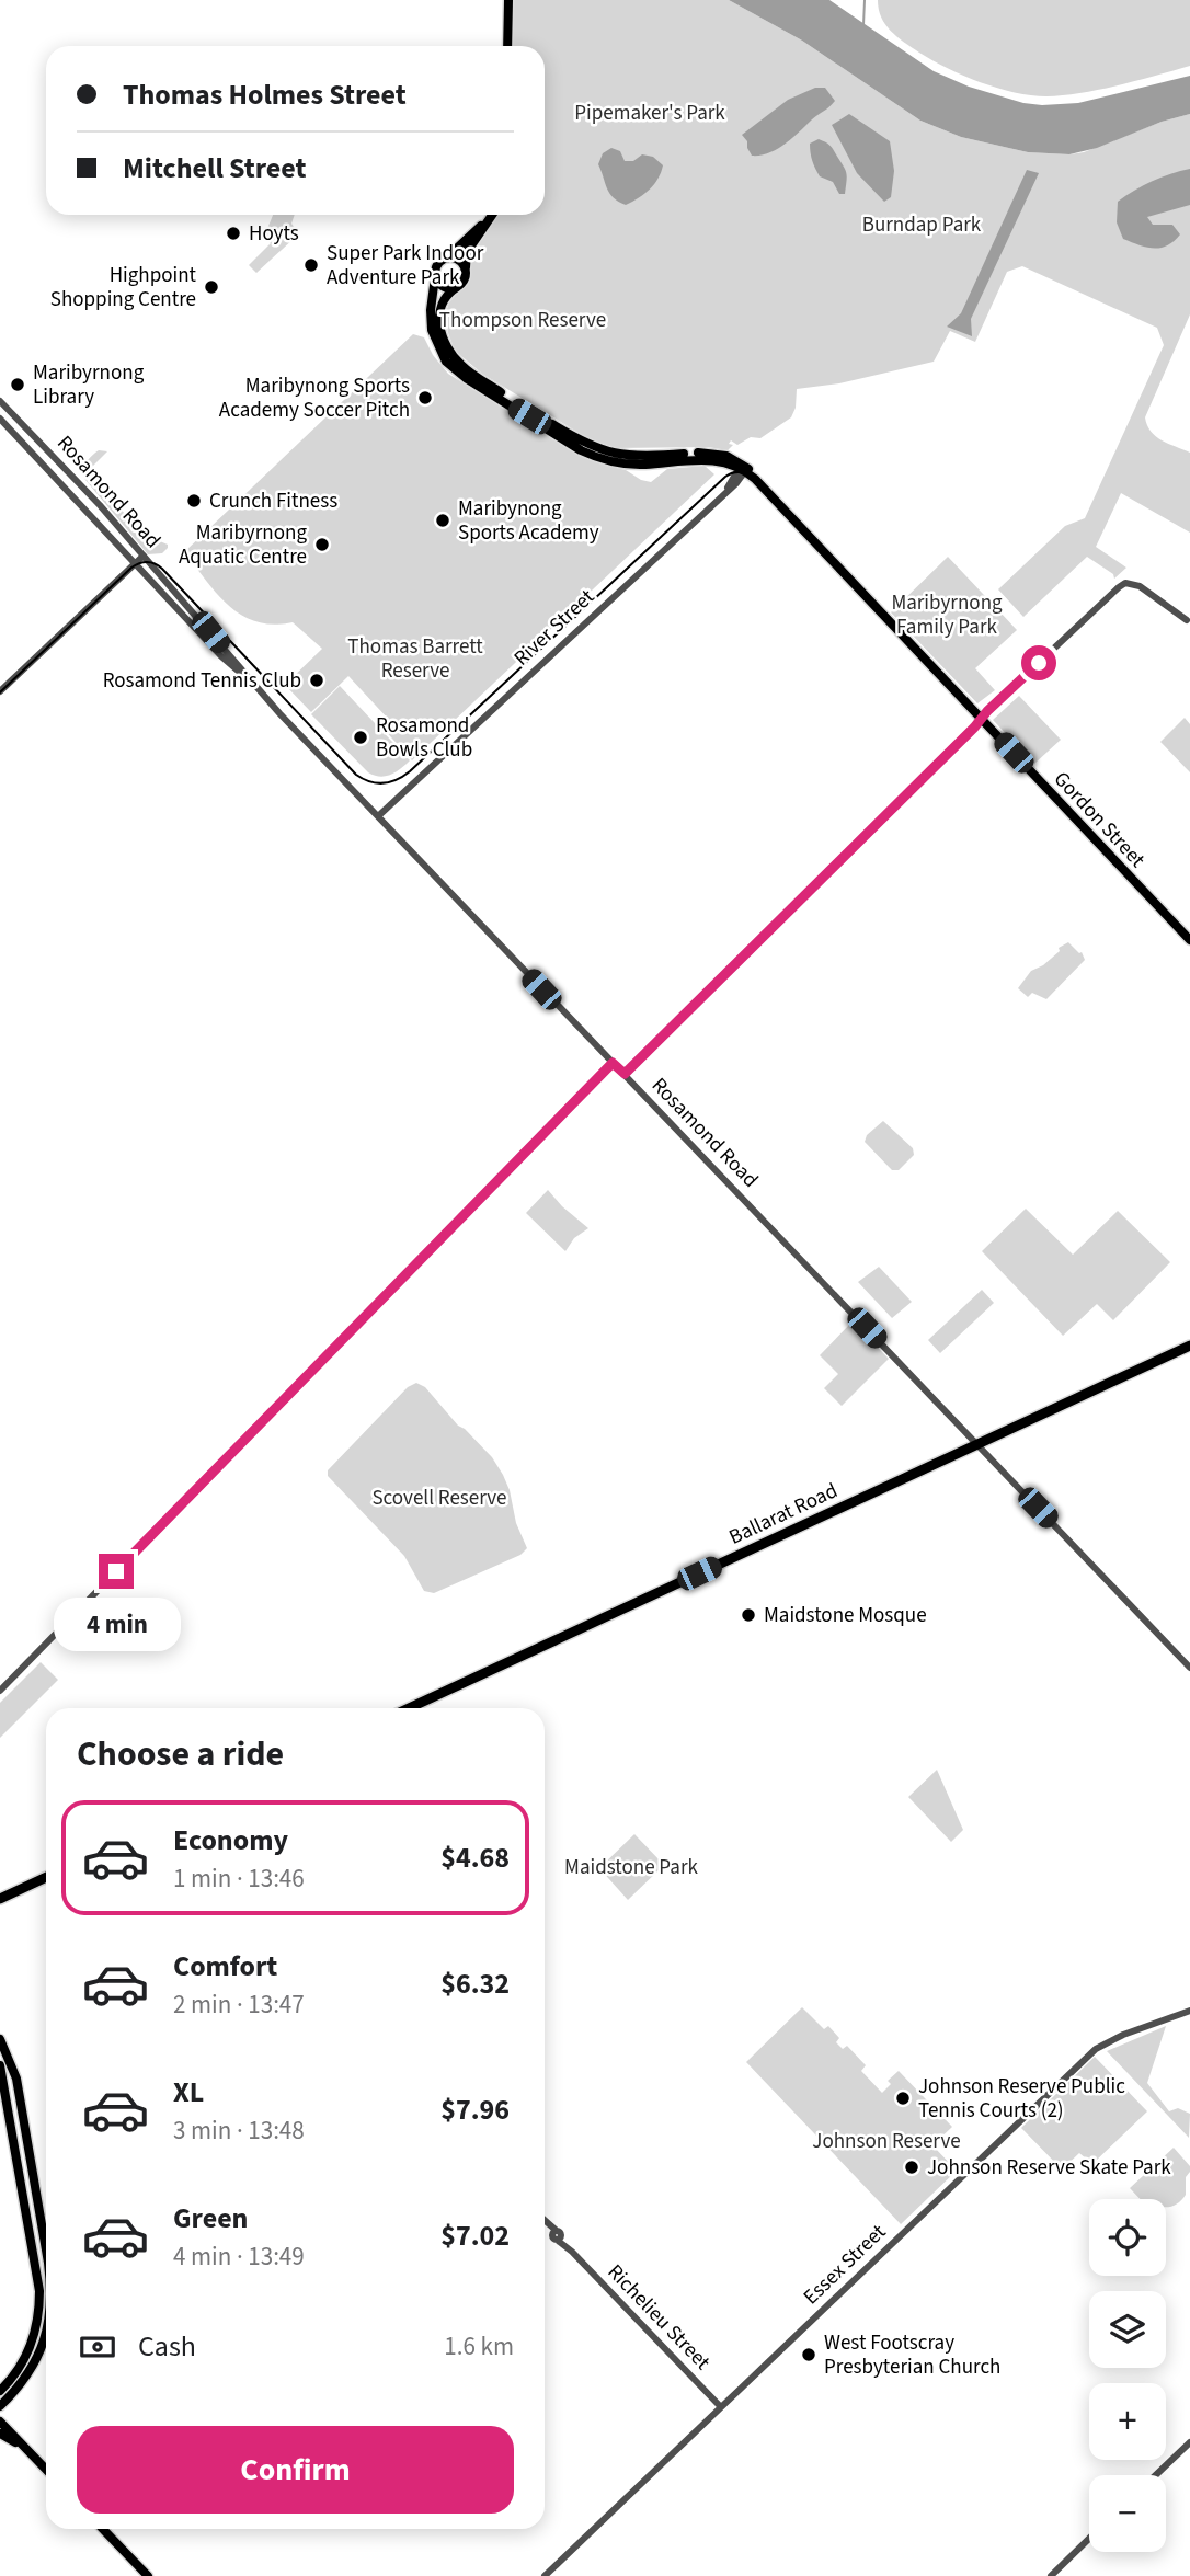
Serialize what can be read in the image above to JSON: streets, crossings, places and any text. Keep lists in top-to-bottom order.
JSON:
{
  "streets": {
    "highway": ["Ballarat Road"],
    "main road": ["Gordon Street"],
    "street": [
      "Rosamond Road",
      "River Street",
      "Essex Street",
      "Richelieu Street"
    ]
  },
  "crossings": [
    ["Rosamond Road", "River Street"],
    ["Rosamond Road", "Ballarat Road"],
    ["River Street", "Gordon Street"],
    ["Essex Street", "Richelieu Street"]
  ],
  "parks": [
    "Pipemaker's Park",
    "Burndap Park",
    "Thompson Reserve",
    "Maribyrnong Family Park",
    "Thomas Barrett Reserve",
    "Scovell Reserve",
    "Maidstone Park",
    "Johnson Reserve"
  ],
  "places": [
    "Hoyts",
    "Super Park Indoor Adventure Park",
    "Highpoint Shopping Centre",
    "Maribyrnong Library",
    "Maribynong Sports Academy Soccer Pitch",
    "Crunch Fitness",
    "Maribynong Sports Academy",
    "Maribyrnong Aquatic Centre",
    "Rosamond Tennis Club",
    "Rosamond Bowls Club",
    "Maidstone Mosque",
    "Johnson Reserve Public Tennis Courts (2)",
    "Johnson Reserve Skate Park",
    "West Footscray Presbyterian Church"
  ],
  "page": {
    "banner": ["Thomas Holmes Street", "Mitchell Street"],
    "bubble": "4 min",
    "heading": "Choose a ride",
    "list": [
      {
        "name": "Economy",
        "note": "1 min · 13:46",
        "value": "$4.68"
      },
      {
        "name": "Comfort",
        "note": "2 min · 13:47",
        "value": "$6.32"
      },
      {
        "name": "XL",
        "note": "3 min · 13:48",
        "value": "$7.96"
      },
      {
        "name": "Green",
        "note": "4 min · 13:49",
        "value": "$7.02"
      }
    ],
    "map_buttons": ["+", "−"],
    "pay": ["Cash", "1.6 km"],
    "buttons": "Confirm"
  }
}
